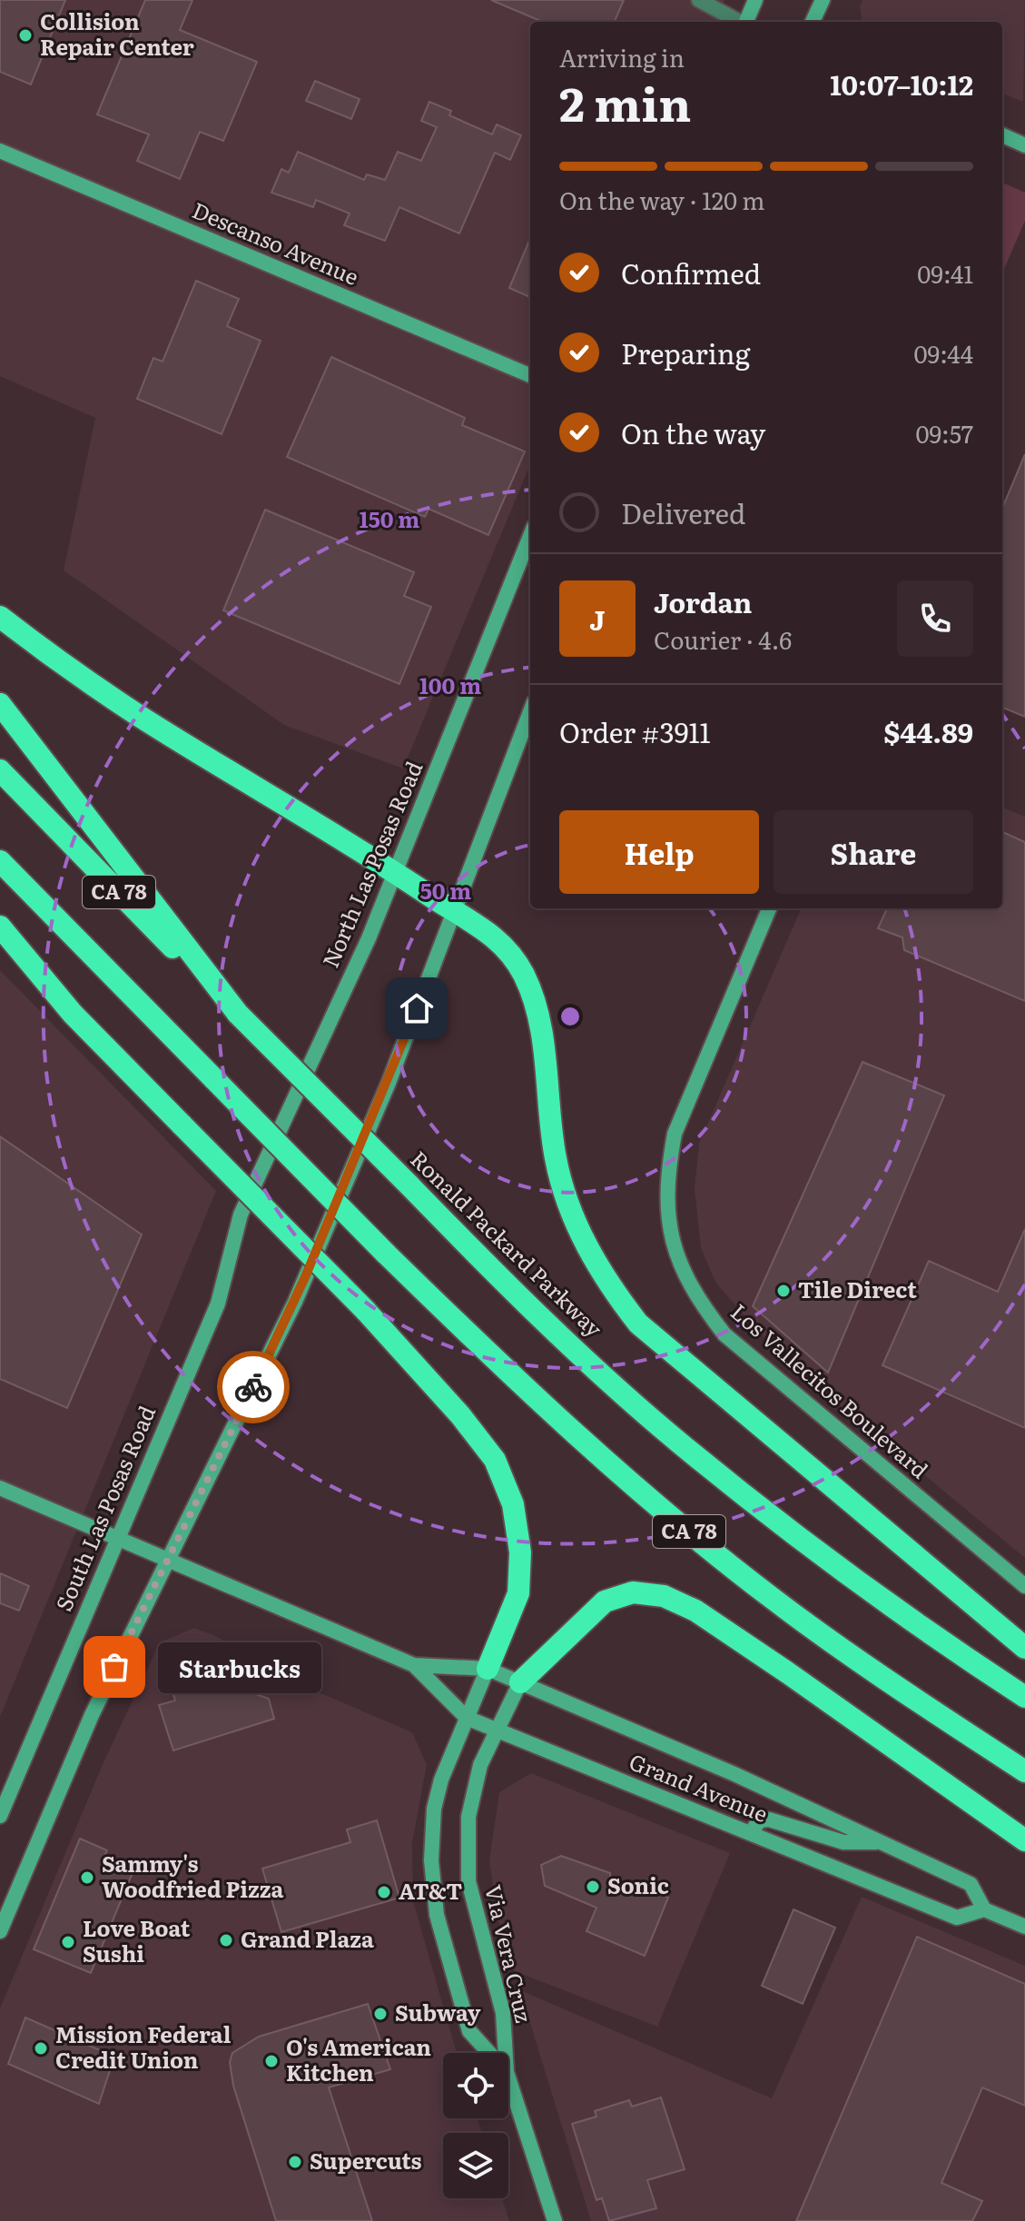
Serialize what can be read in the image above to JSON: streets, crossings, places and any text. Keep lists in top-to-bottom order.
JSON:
{
  "streets": {
    "highway": ["CA 78", "Ronald Packard Parkway"],
    "main road": [
      "Descanso Avenue",
      "North Las Posas Road",
      "Los Vallecitos Boulevard",
      "South Las Posas Road",
      "Grand Avenue",
      "Via Vera Cruz"
    ]
  },
  "crossings": [
    ["North Las Posas Road", "South Las Posas Road"],
    ["South Las Posas Road", "Grand Avenue"],
    ["Grand Avenue", "Via Vera Cruz"]
  ],
  "places": [
    "Collision Repair Center",
    "Tile Direct",
    "Starbucks",
    "Sammy's Woodfried Pizza",
    "Sonic",
    "AT&T",
    "Grand Plaza",
    "Love Boat Sushi",
    "Subway",
    "Mission Federal Credit Union",
    "O's American Kitchen",
    "Supercuts"
  ],
  "page": {
    "heading": ["2 min", "Arriving in", "10:07–10:12"],
    "panel": [
      "Jordan",
      "Courier · 4.6",
      "Order #3911",
      "$44.89"
    ],
    "bar": "On the way · 120 m",
    "list": [
      ["Confirmed", "09:41"],
      ["Preparing", "09:44"],
      ["On the way", "09:57"],
      "Delivered"
    ],
    "round": "J",
    "buttons": ["Help", "Share"],
    "bubble": "Starbucks"
  },
  "rings": ["150 m", "100 m", "50 m"]
}
